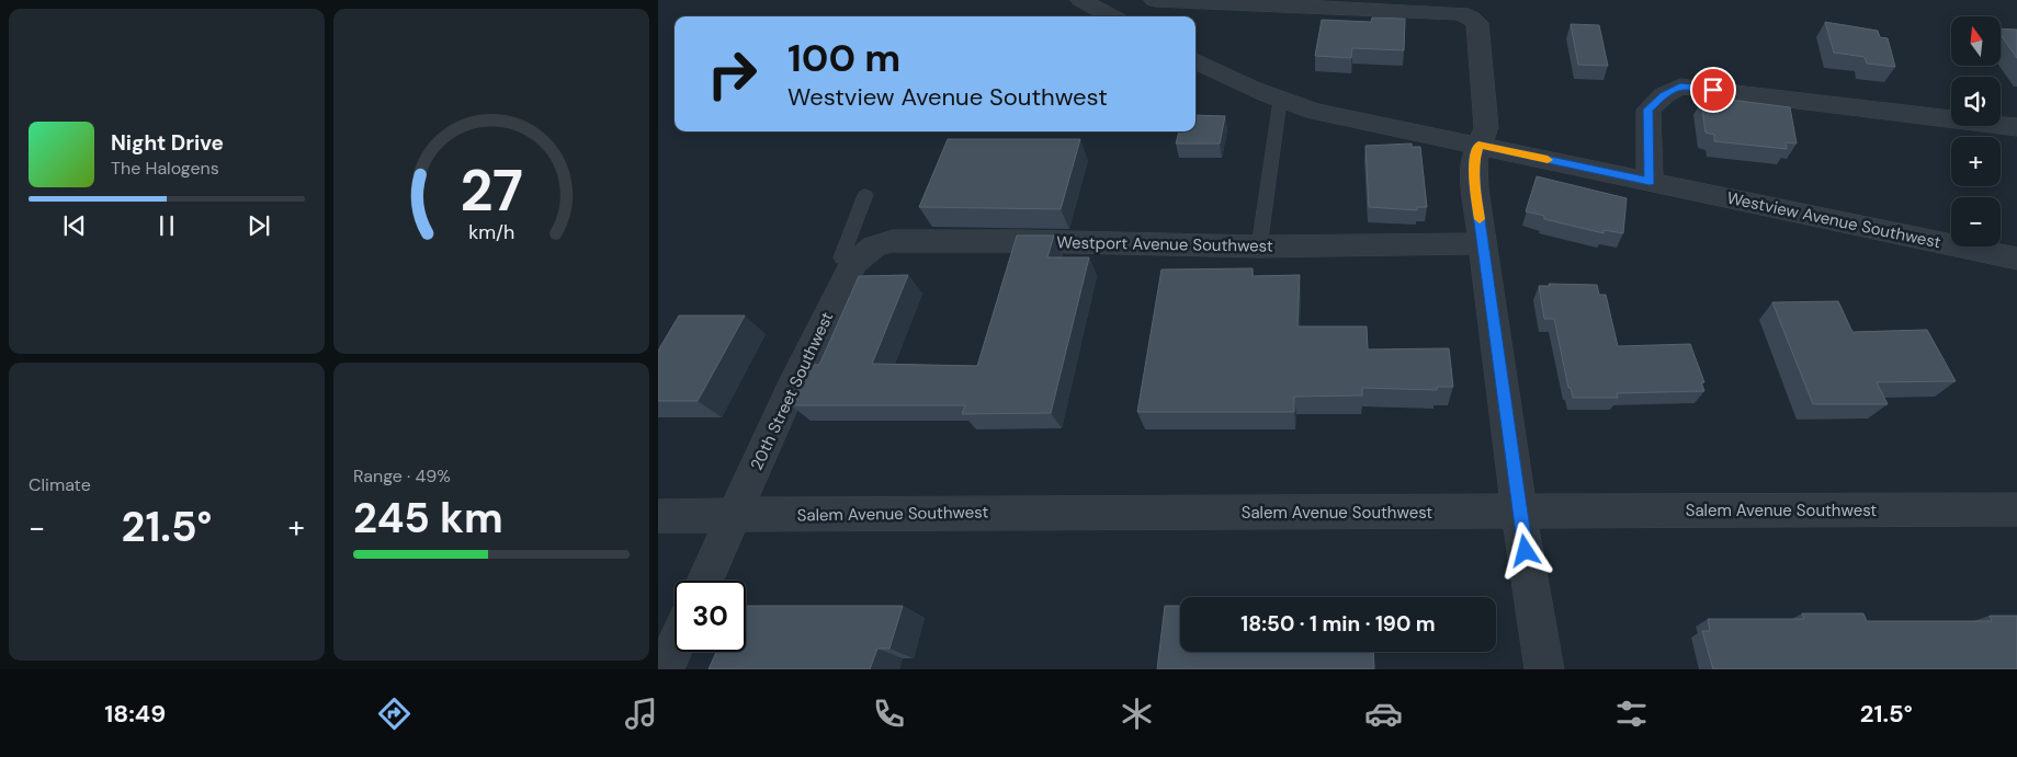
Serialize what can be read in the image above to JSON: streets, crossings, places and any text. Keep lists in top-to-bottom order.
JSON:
{
  "streets": {
    "street": [
      "Westview Avenue Southwest",
      "Westport Avenue Southwest",
      "20th Street Southwest",
      "Salem Avenue Southwest"
    ]
  },
  "crossings": [
    ["Westport Avenue Southwest", "20th Street Southwest"],
    ["20th Street Southwest", "Salem Avenue Southwest"]
  ],
  "north": "top",
  "page": {
    "map_buttons": ["+", "−"],
    "turn": ["100 m", "Westview Avenue Southwest"],
    "song": ["Night Drive", "The Halogens"],
    "tile": [
      "Climate",
      ["Range · 49%", "245 km"]
    ],
    "heat": ["−", "21.5°", "+"],
    "limit": "30",
    "trip": "18:50 · 1 min · 190 m",
    "tabs": ["18:49", "21.5°"],
    "gauge": ["27", "km/h"]
  }
}
